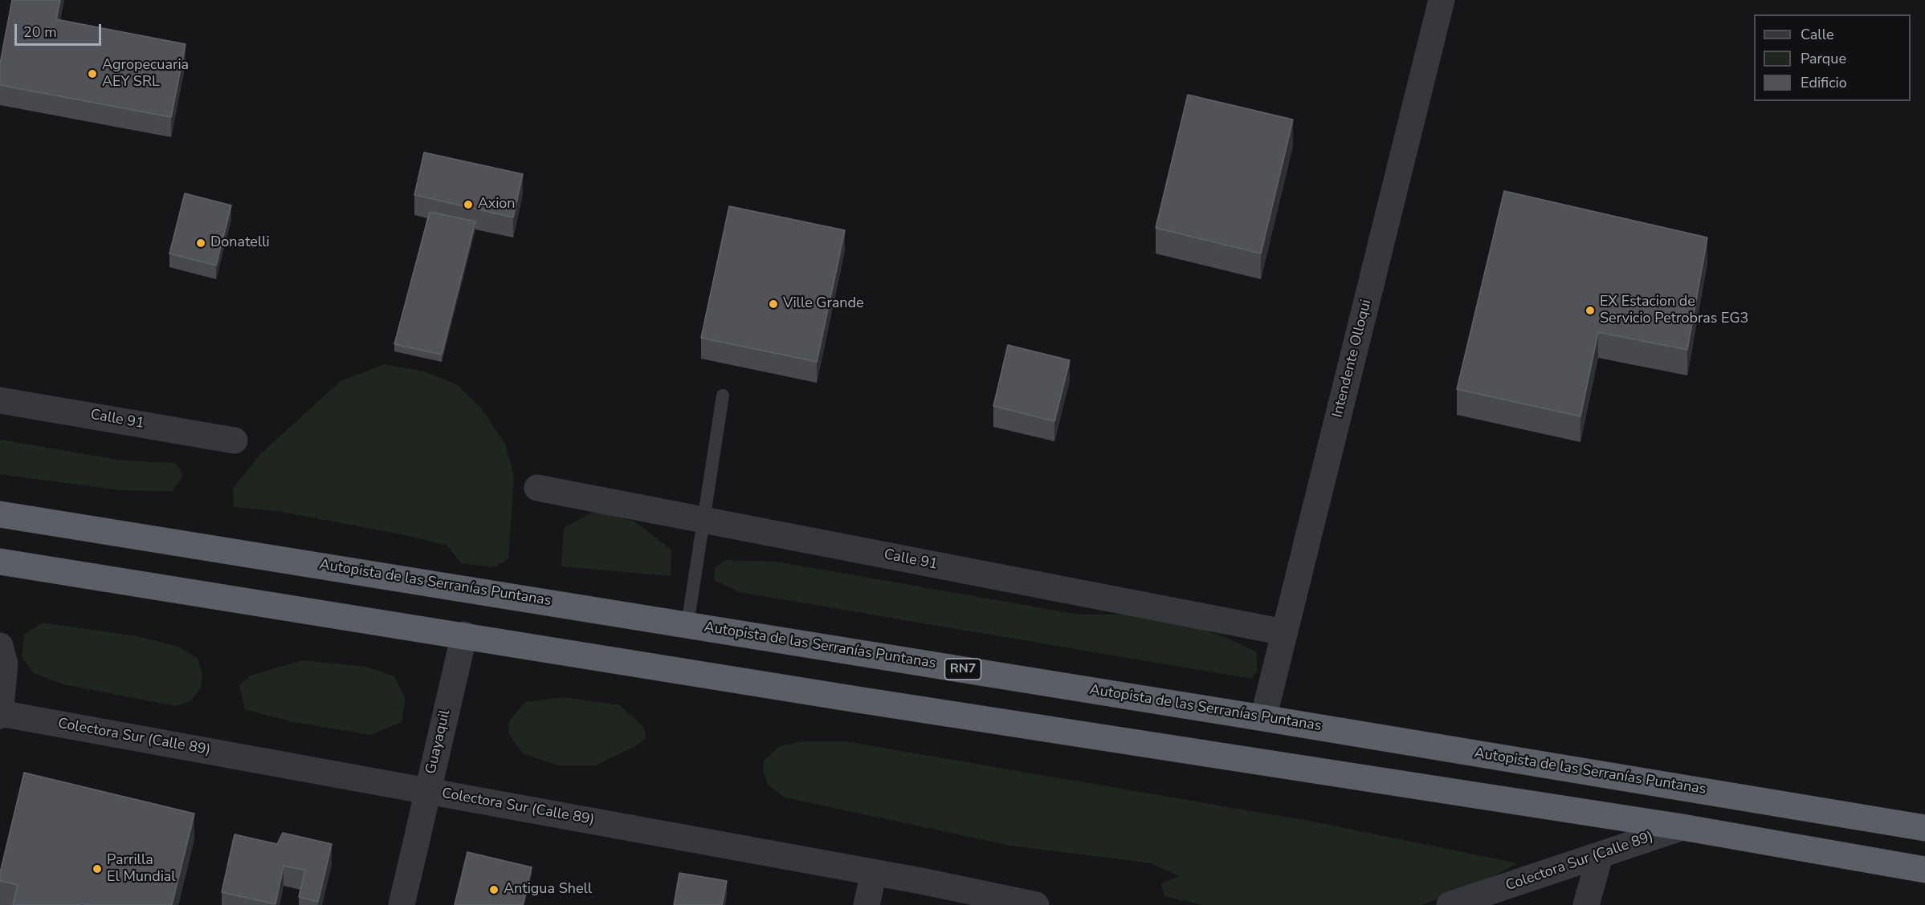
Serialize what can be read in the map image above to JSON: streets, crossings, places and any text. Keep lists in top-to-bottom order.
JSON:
{
  "streets": {
    "highway": ["Autopista de las Serranías Puntanas", "RN7"],
    "street": [
      "Intendente Olloqui",
      "Calle 91",
      "Colectora Sur (Calle 89)",
      "Guayaquil"
    ]
  },
  "crossings": [
    ["Intendente Olloqui", "Calle 91"],
    ["Intendente Olloqui", "Autopista de las Serranías Puntanas"],
    ["Colectora Sur (Calle 89)", "Guayaquil"]
  ],
  "places": [
    "Agropecuaria AEY SRL",
    "Axion",
    "Donatelli",
    "Ville Grande",
    "EX Estacion de Servicio Petrobras EG3",
    "Parrilla El Mundial",
    "Antigua Shell"
  ],
  "legend": ["Calle", "Parque", "Edificio"],
  "scale_bar": "20 m"
}
